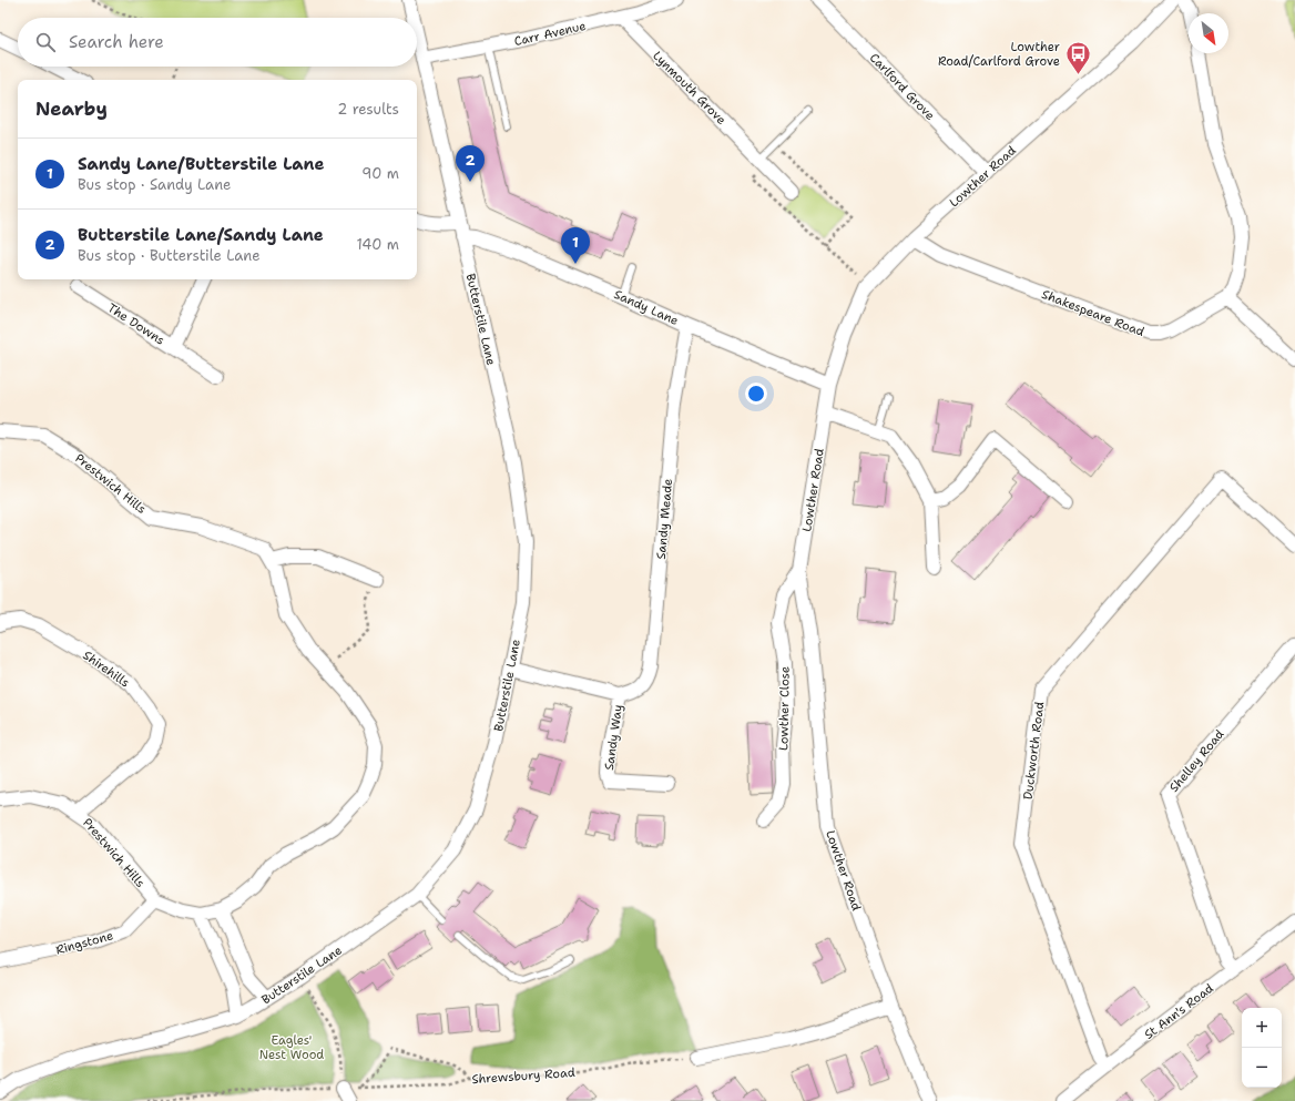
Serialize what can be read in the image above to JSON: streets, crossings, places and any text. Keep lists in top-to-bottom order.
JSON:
{
  "streets": {
    "street": [
      "Carr Avenue",
      "Carlford Grove",
      "Lynmouth Grove",
      "Lowther Road",
      "Sandy Lane",
      "Shakespeare Road",
      "Butterstile Lane",
      "The Downs",
      "Prestwich Hills",
      "Sandy Meade",
      "Shirehills",
      "Lowther Close",
      "Sandy Way",
      "Duckworth Road",
      "Shelley Road",
      "Ringstone",
      "St Ann's Road"
    ],
    "path": ["Shrewsbury Road"]
  },
  "crossings": [
    ["Carr Avenue", "Lynmouth Grove"],
    ["Carr Avenue", "Butterstile Lane"],
    ["Carlford Grove", "Lowther Road"],
    ["Lowther Road", "Sandy Lane"],
    ["Lowther Road", "Shakespeare Road"],
    ["Lowther Road", "Lowther Close"],
    ["Sandy Lane", "Butterstile Lane"],
    ["Sandy Lane", "Sandy Meade"],
    ["Butterstile Lane", "Sandy Way"],
    ["Prestwich Hills", "Shirehills"],
    ["Prestwich Hills", "Ringstone"],
    ["Sandy Meade", "Sandy Way"],
    ["Duckworth Road", "St Ann's Road"],
    ["Shelley Road", "St Ann's Road"]
  ],
  "parks": ["Eagles' Nest Wood"],
  "places": {
    "bus stop": ["Lowther Road/Carlford Grove"]
  },
  "north": "bottom right",
  "page": {
    "search": "Search here",
    "heading": ["Nearby", "2 results"],
    "list": [
      {
        "mark": "1",
        "name": "Sandy Lane/Butterstile Lane",
        "note": "Bus stop · Sandy Lane",
        "value": "90 m"
      },
      {
        "mark": "2",
        "name": "Butterstile Lane/Sandy Lane",
        "note": "Bus stop · Butterstile Lane",
        "value": "140 m"
      }
    ],
    "pins": ["2", "1"],
    "map_buttons": ["+", "−"]
  }
}
